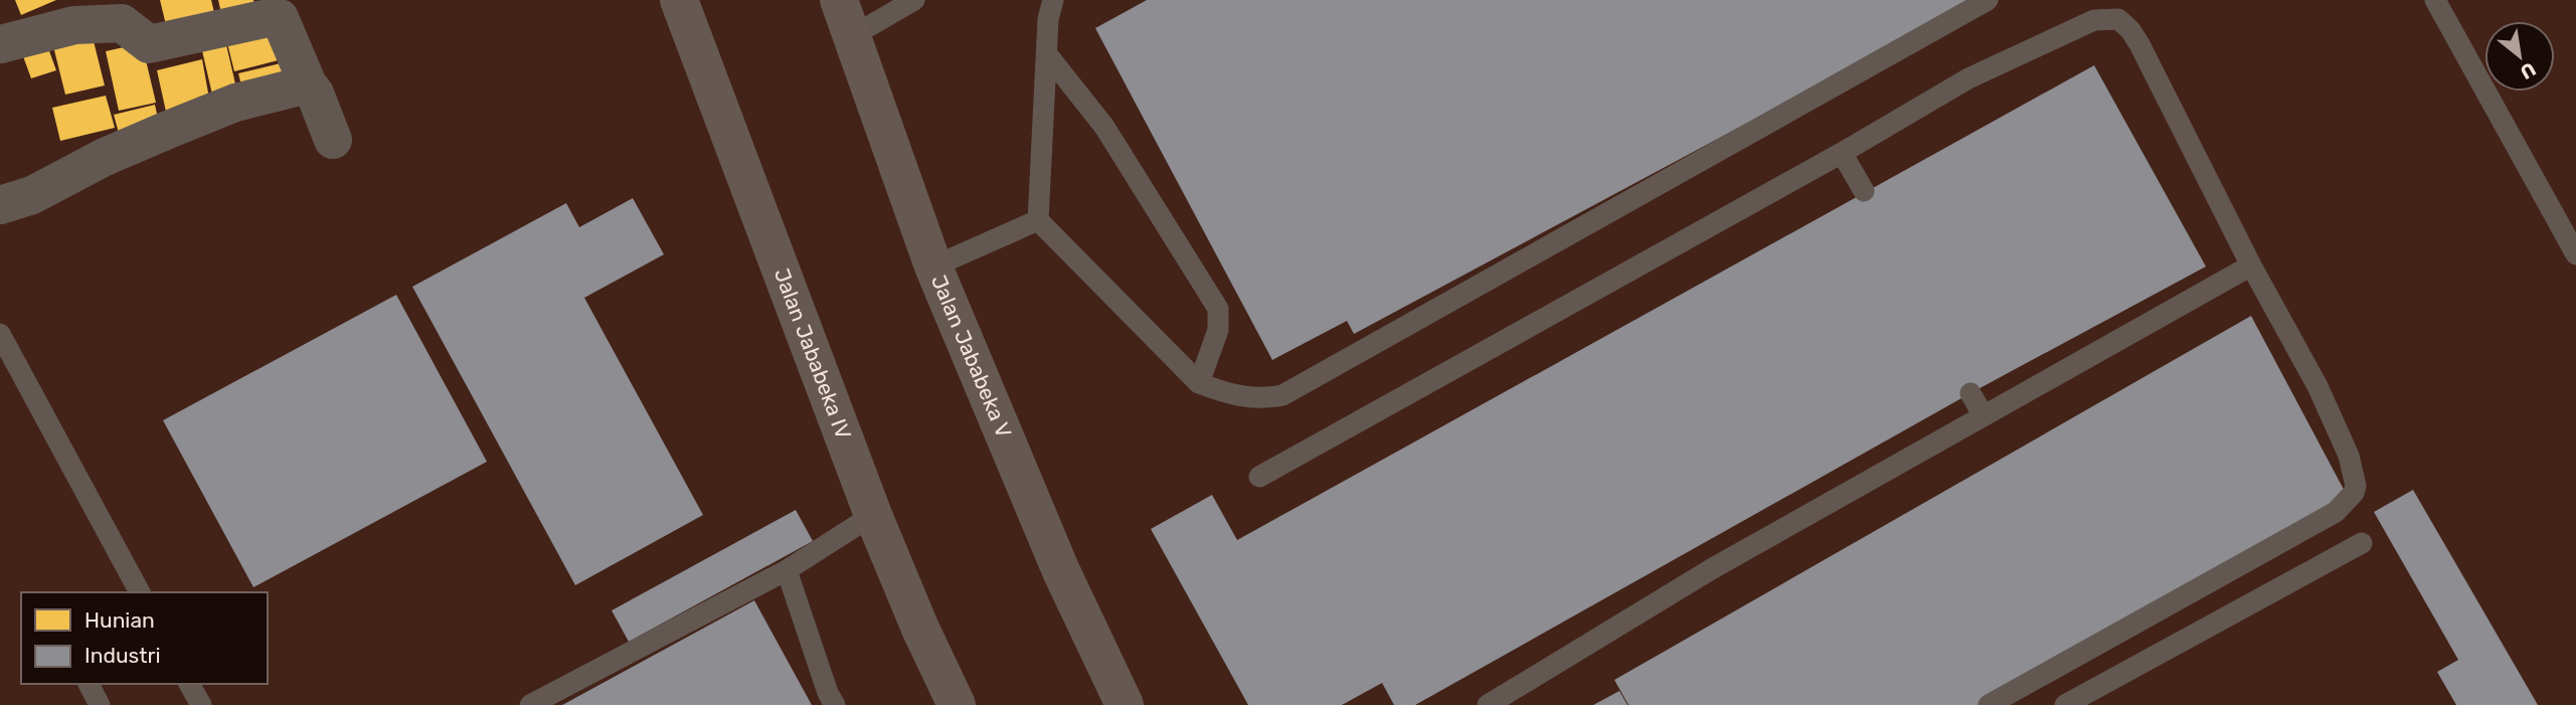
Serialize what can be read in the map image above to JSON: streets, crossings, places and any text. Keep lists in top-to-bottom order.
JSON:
{
  "streets": {
    "street": ["Jalan Jababeka IV", "Jalan Jababeka V"]
  },
  "legend": ["Hunian", "Industri"],
  "north": "bottom right"
}
